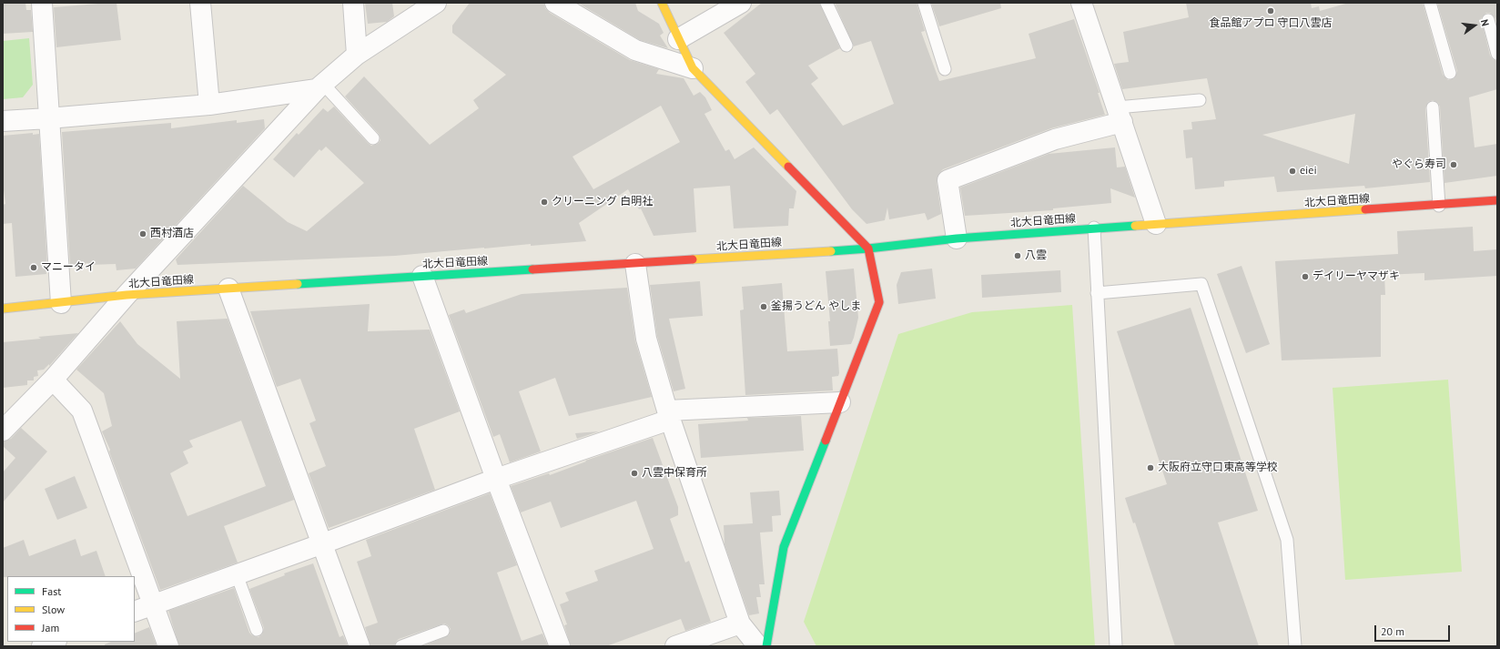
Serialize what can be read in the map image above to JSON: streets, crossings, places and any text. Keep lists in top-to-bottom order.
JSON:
{
  "streets": {
    "main road": ["北大日竜田線"]
  },
  "places": [
    "食品館アプロ 守口八雲店",
    "やぐら寿司",
    "eiei",
    "クリーニング 白明社",
    "西村酒店",
    "八雲",
    "マニータイ",
    "デイリーヤマザキ",
    "釜揚うどん やしま",
    "大阪府立守口東高等学校",
    "八雲中保育所"
  ],
  "legend": ["Fast", "Slow", "Jam"],
  "scale_bar": "20 m",
  "north": "right"
}
